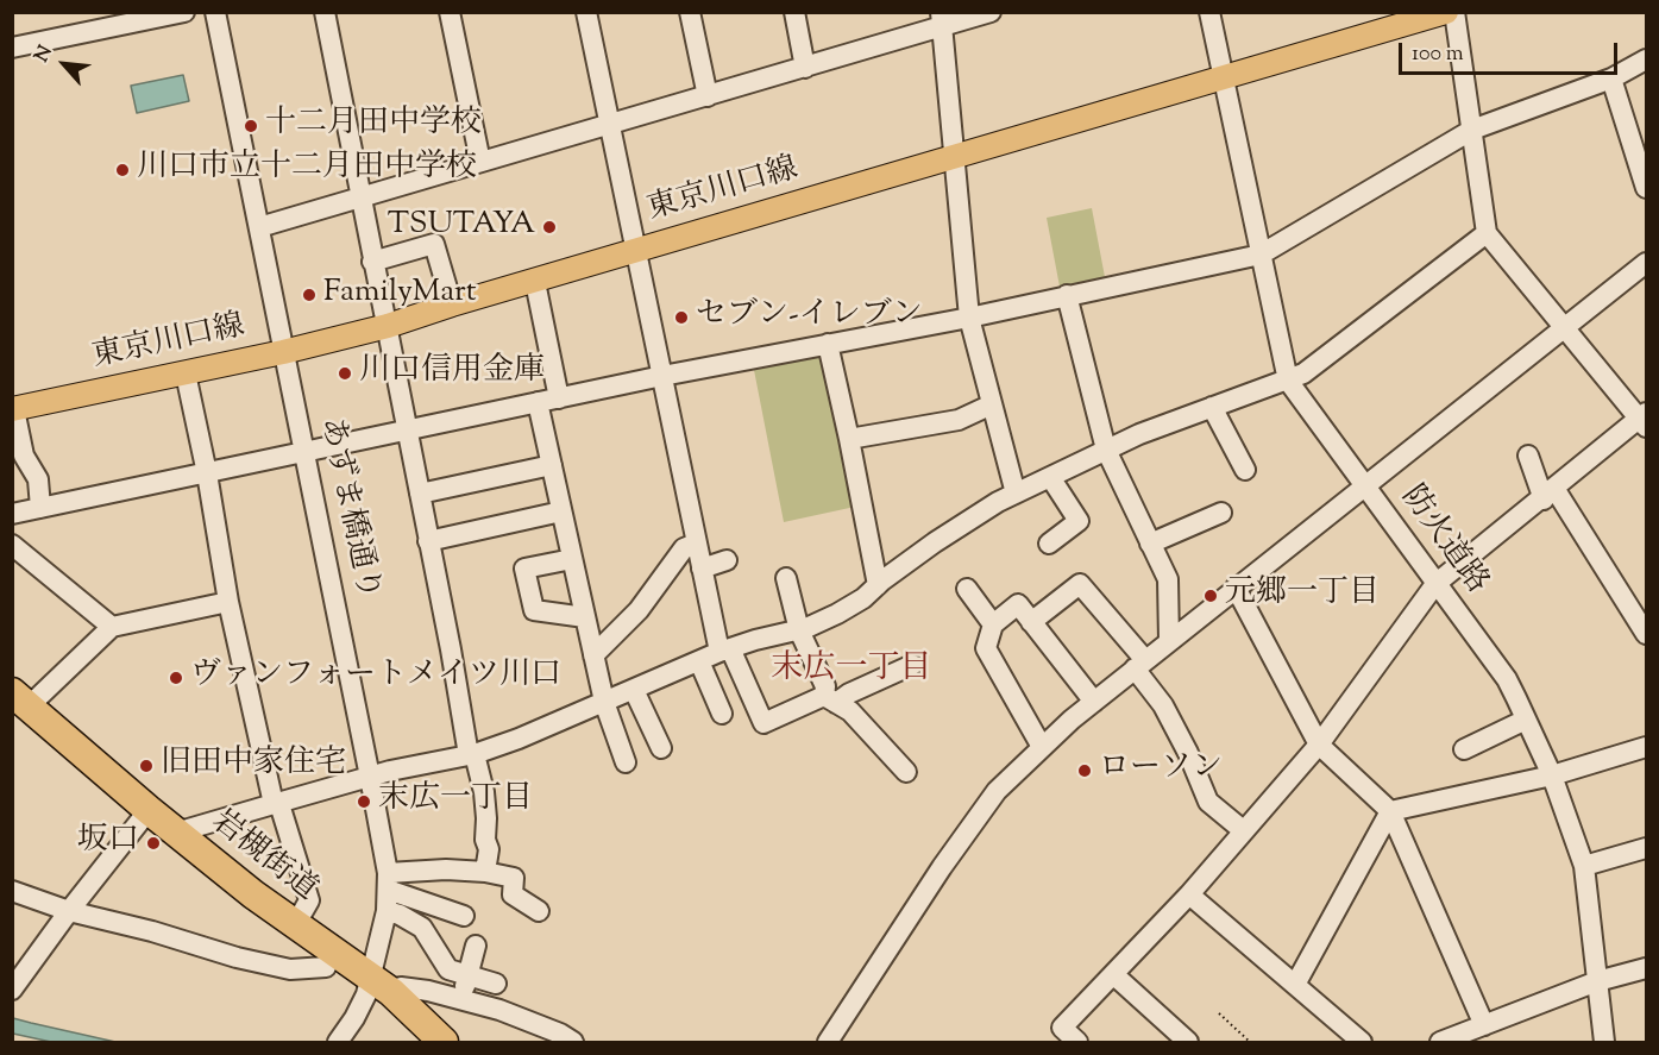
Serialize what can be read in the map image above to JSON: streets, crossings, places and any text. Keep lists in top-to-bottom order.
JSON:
{
  "streets": {
    "highway": ["岩槻街道"],
    "main road": ["東京川口線"],
    "street": ["あずま橋通り", "防火道路"]
  },
  "crossings": [
    ["東京川口線", "あずま橋通り"],
    ["東京川口線", "防火道路"],
    ["あずま橋通り", "岩槻街道"]
  ],
  "districts": ["末広一丁目"],
  "places": [
    "十二月田中学校",
    "川口市立十二月田中学校",
    "TSUTAYA",
    "FamilyMart",
    "セブン-イレブン",
    "川口信用金庫",
    "元郷一丁目",
    "ヴァンフォートメイツ川口",
    "旧田中家住宅",
    "ローソン",
    "末広一丁目",
    "坂口"
  ],
  "scale_bar": "100 m",
  "north": "top left"
}
